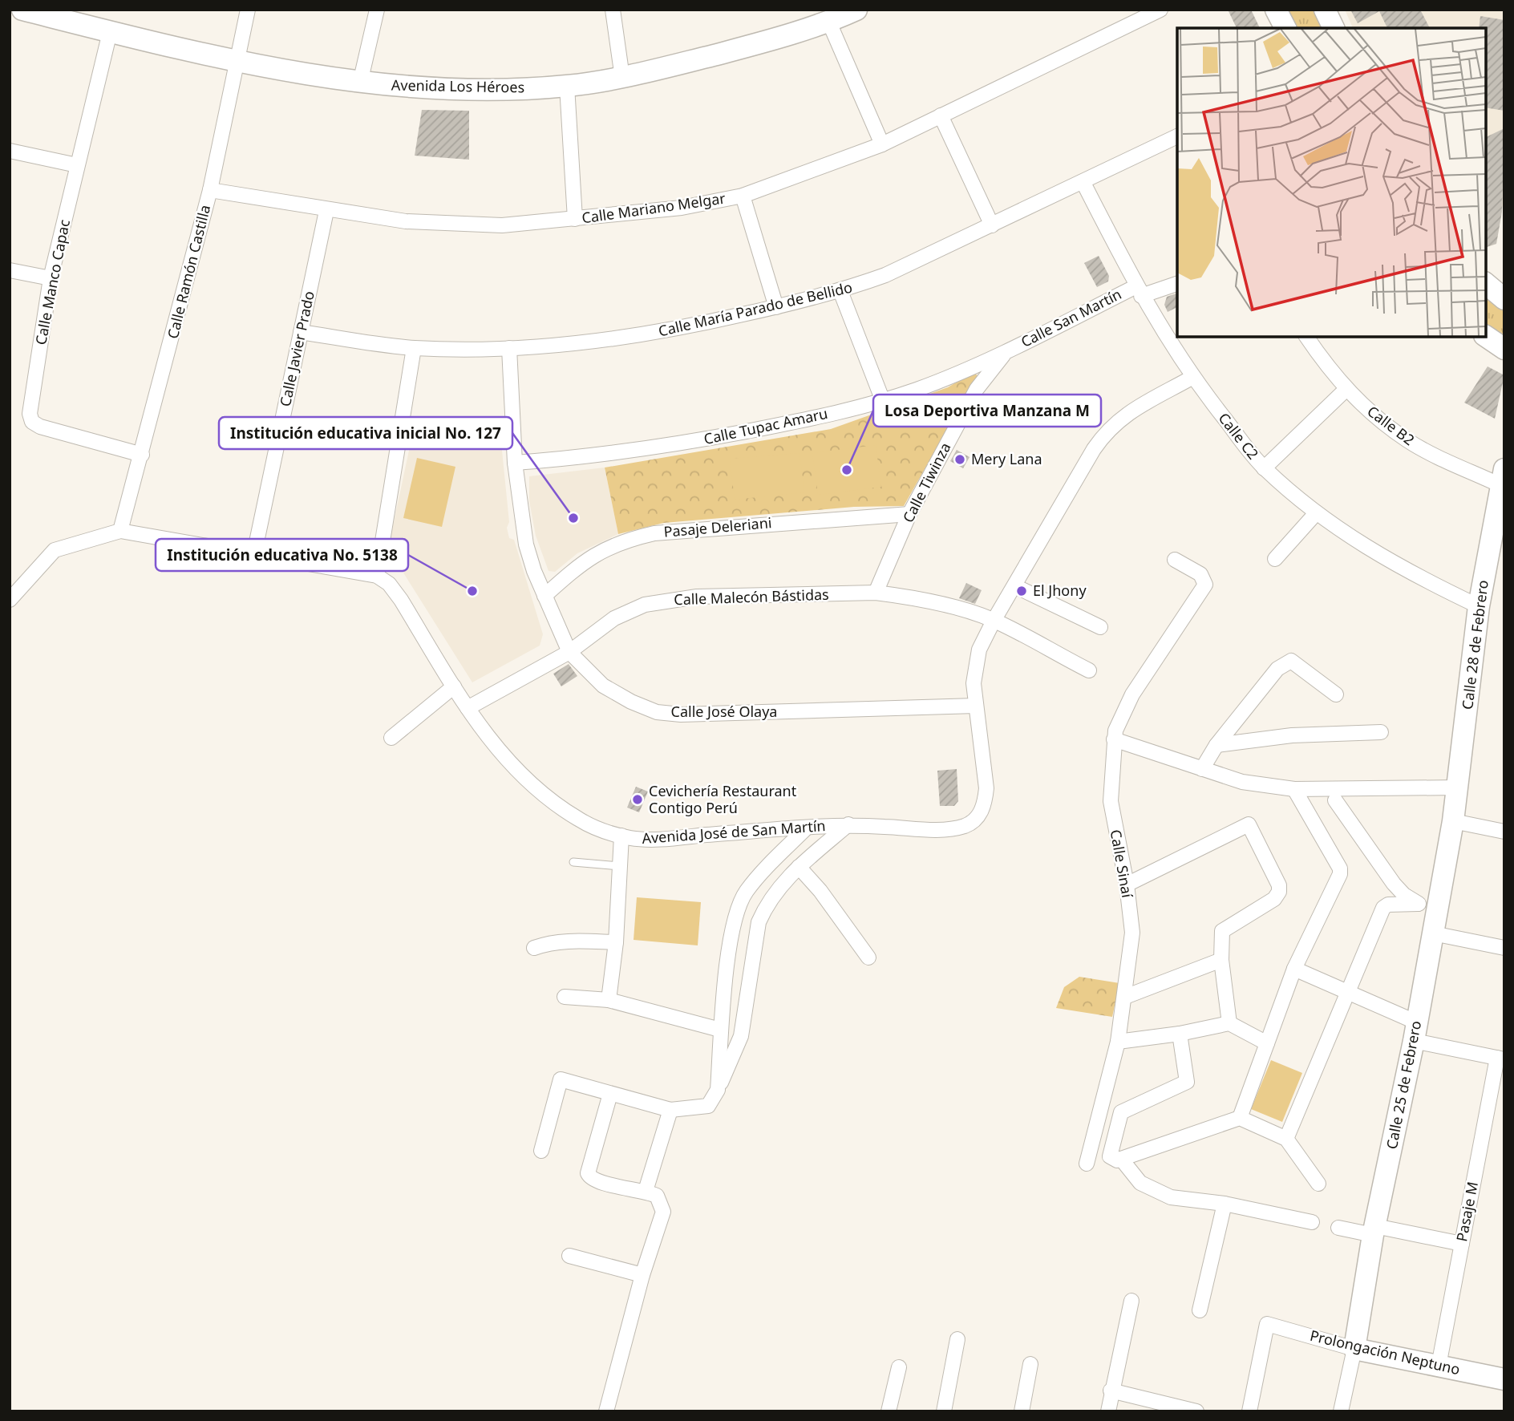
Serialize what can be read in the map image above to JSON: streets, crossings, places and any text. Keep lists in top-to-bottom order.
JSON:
{
  "streets": {
    "street": [
      "Avenida Los Héroes",
      "Calle Mariano Melgar",
      "Calle Ramón Castilla",
      "Calle Manco Capac",
      "Calle María Parado de Bellido",
      "Calle San Martín",
      "Calle Javier Prado",
      "Calle B2",
      "Calle Tupac Amaru",
      "Calle C2",
      "Calle Tiwinza",
      "Pasaje Deleriani",
      "Calle Malecón Bástidas",
      "Calle 28 de Febrero",
      "Calle José Olaya",
      "Avenida José de San Martín",
      "Calle Sinaí",
      "Calle 25 de Febrero",
      "Pasaje M",
      "Prolongación Neptuno"
    ]
  },
  "crossings": [
    ["Avenida Los Héroes", "Calle Ramón Castilla"],
    ["Avenida Los Héroes", "Calle Manco Capac"],
    ["Calle Mariano Melgar", "Calle Ramón Castilla"],
    ["Calle Mariano Melgar", "Calle Javier Prado"],
    ["Calle Ramón Castilla", "Calle Manco Capac"],
    ["Calle María Parado de Bellido", "Calle Javier Prado"],
    ["Calle María Parado de Bellido", "Calle C2"],
    ["Calle María Parado de Bellido", "Calle José Olaya"],
    ["Calle San Martín", "Calle Tupac Amaru"],
    ["Calle San Martín", "Calle C2"],
    ["Calle San Martín", "Calle Tiwinza"],
    ["Calle B2", "Calle 28 de Febrero"],
    ["Calle Tupac Amaru", "Calle Tiwinza"],
    ["Calle Tupac Amaru", "Calle José Olaya"],
    ["Calle C2", "Calle 28 de Febrero"],
    ["Calle C2", "Avenida José de San Martín"],
    ["Calle Tiwinza", "Pasaje Deleriani"],
    ["Calle Tiwinza", "Calle Malecón Bástidas"],
    ["Pasaje Deleriani", "Calle José Olaya"],
    ["Calle Malecón Bástidas", "Calle José Olaya"],
    ["Calle Malecón Bástidas", "Avenida José de San Martín"],
    ["Calle 28 de Febrero", "Calle 25 de Febrero"],
    ["Calle José Olaya", "Avenida José de San Martín"],
    ["Calle 25 de Febrero", "Prolongación Neptuno"],
    ["Pasaje M", "Prolongación Neptuno"]
  ],
  "places": [
    "Mery Lana",
    "Losa Deportiva Manzana M",
    "Institución educativa inicial No. 127",
    "Institución educativa No. 5138",
    "El Jhony",
    "Cevichería Restaurant Contigo Perú"
  ]
}
